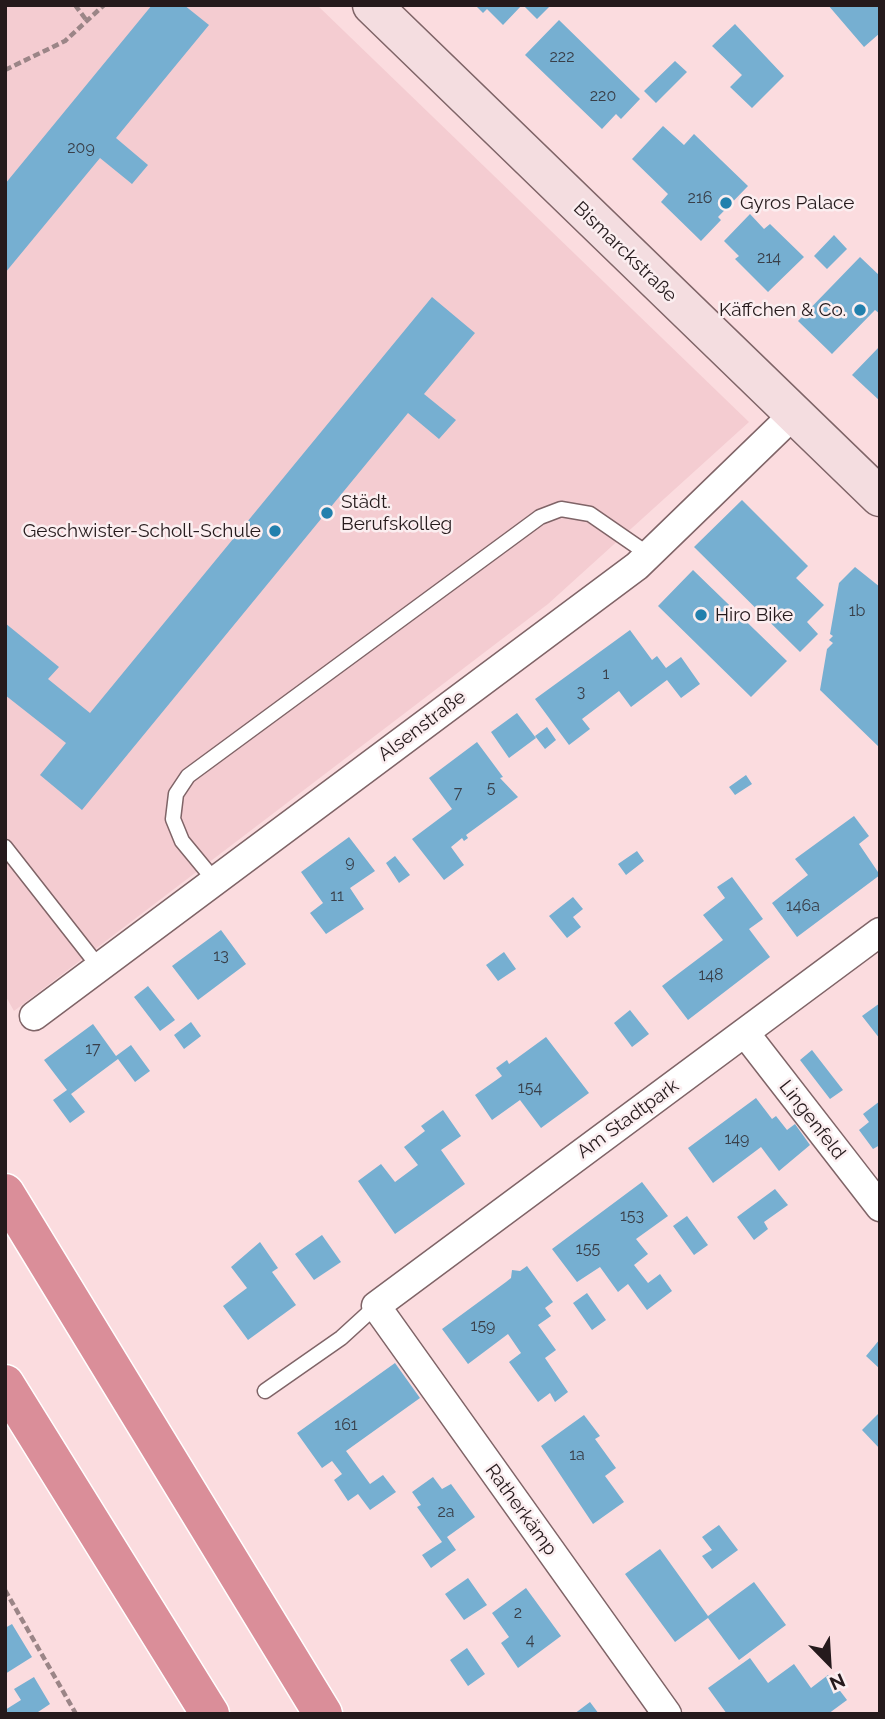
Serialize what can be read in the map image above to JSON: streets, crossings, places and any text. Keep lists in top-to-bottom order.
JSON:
{
  "streets": {
    "main road": ["Bismarckstraße"],
    "street": [
      "Alsenstraße",
      "Am Stadtpark",
      "Lingenfeld",
      "Ratherkämp"
    ]
  },
  "crossings": [
    ["Bismarckstraße", "Alsenstraße"],
    ["Am Stadtpark", "Lingenfeld"],
    ["Am Stadtpark", "Ratherkämp"]
  ],
  "places": [
    "Gyros Palace",
    "Käffchen & Co.",
    "Städt. Berufskolleg",
    "Geschwister-Scholl-Schule",
    "Hiro Bike"
  ],
  "house_numbers": [
    "222",
    "220",
    "209",
    "216",
    "214",
    "1b",
    "1",
    "3",
    "5",
    "7",
    "9",
    "11",
    "146a",
    "13",
    "148",
    "17",
    "154",
    "149",
    "153",
    "155",
    "159",
    "161",
    "1a",
    "2a",
    "2",
    "4"
  ],
  "north": "bottom right"
}
